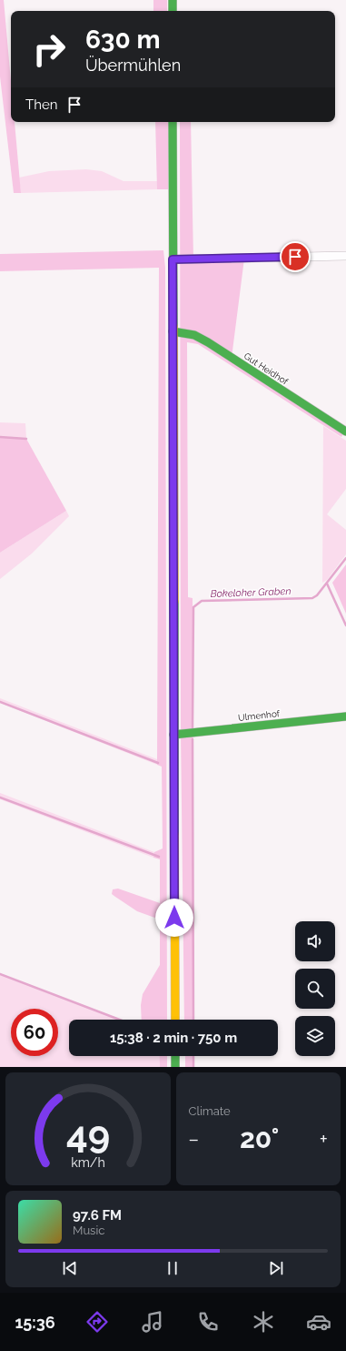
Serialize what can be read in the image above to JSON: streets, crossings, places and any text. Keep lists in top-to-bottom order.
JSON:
{
  "streets": {
    "main road": ["Gut Heidhof", "Ulmenhof"]
  },
  "water": ["Bokeloher Graben"],
  "page": {
    "turn": ["630 m", "Übermühlen"],
    "then": "Then",
    "limit": "60",
    "trip": "15:38 · 2 min · 750 m",
    "tile": "Climate",
    "heat": ["−", "20°", "+"],
    "song": ["97.6 FM", "Music"],
    "tabs": "15:36",
    "gauge": ["49", "km/h"]
  }
}
